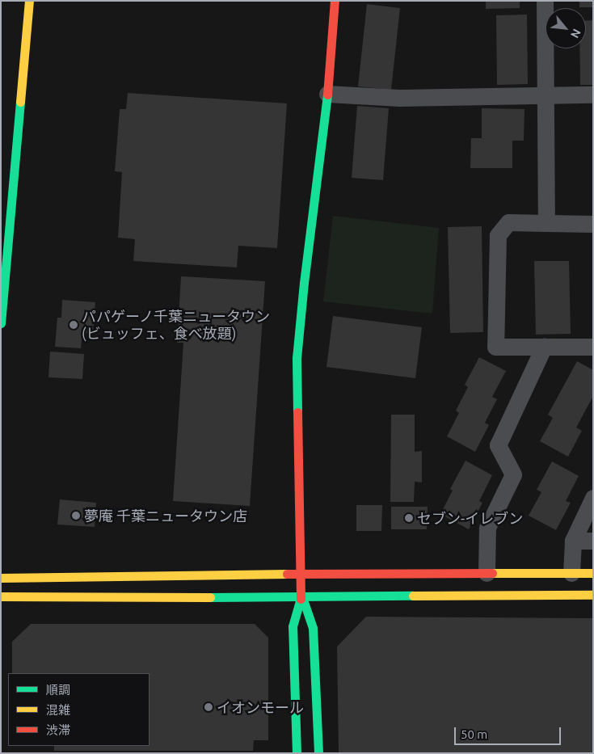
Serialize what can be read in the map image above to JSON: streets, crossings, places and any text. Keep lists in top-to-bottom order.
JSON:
{
  "places": [
    "パパゲーノ千葉ニュータウン (ビュッフェ、食べ放題)",
    "夢庵 千葉ニュータウン店",
    "セブン-イレブン",
    "イオンモール"
  ],
  "legend": ["順調", "混雑", "渋滞"],
  "scale_bar": "50 m",
  "north": "bottom right"
}
